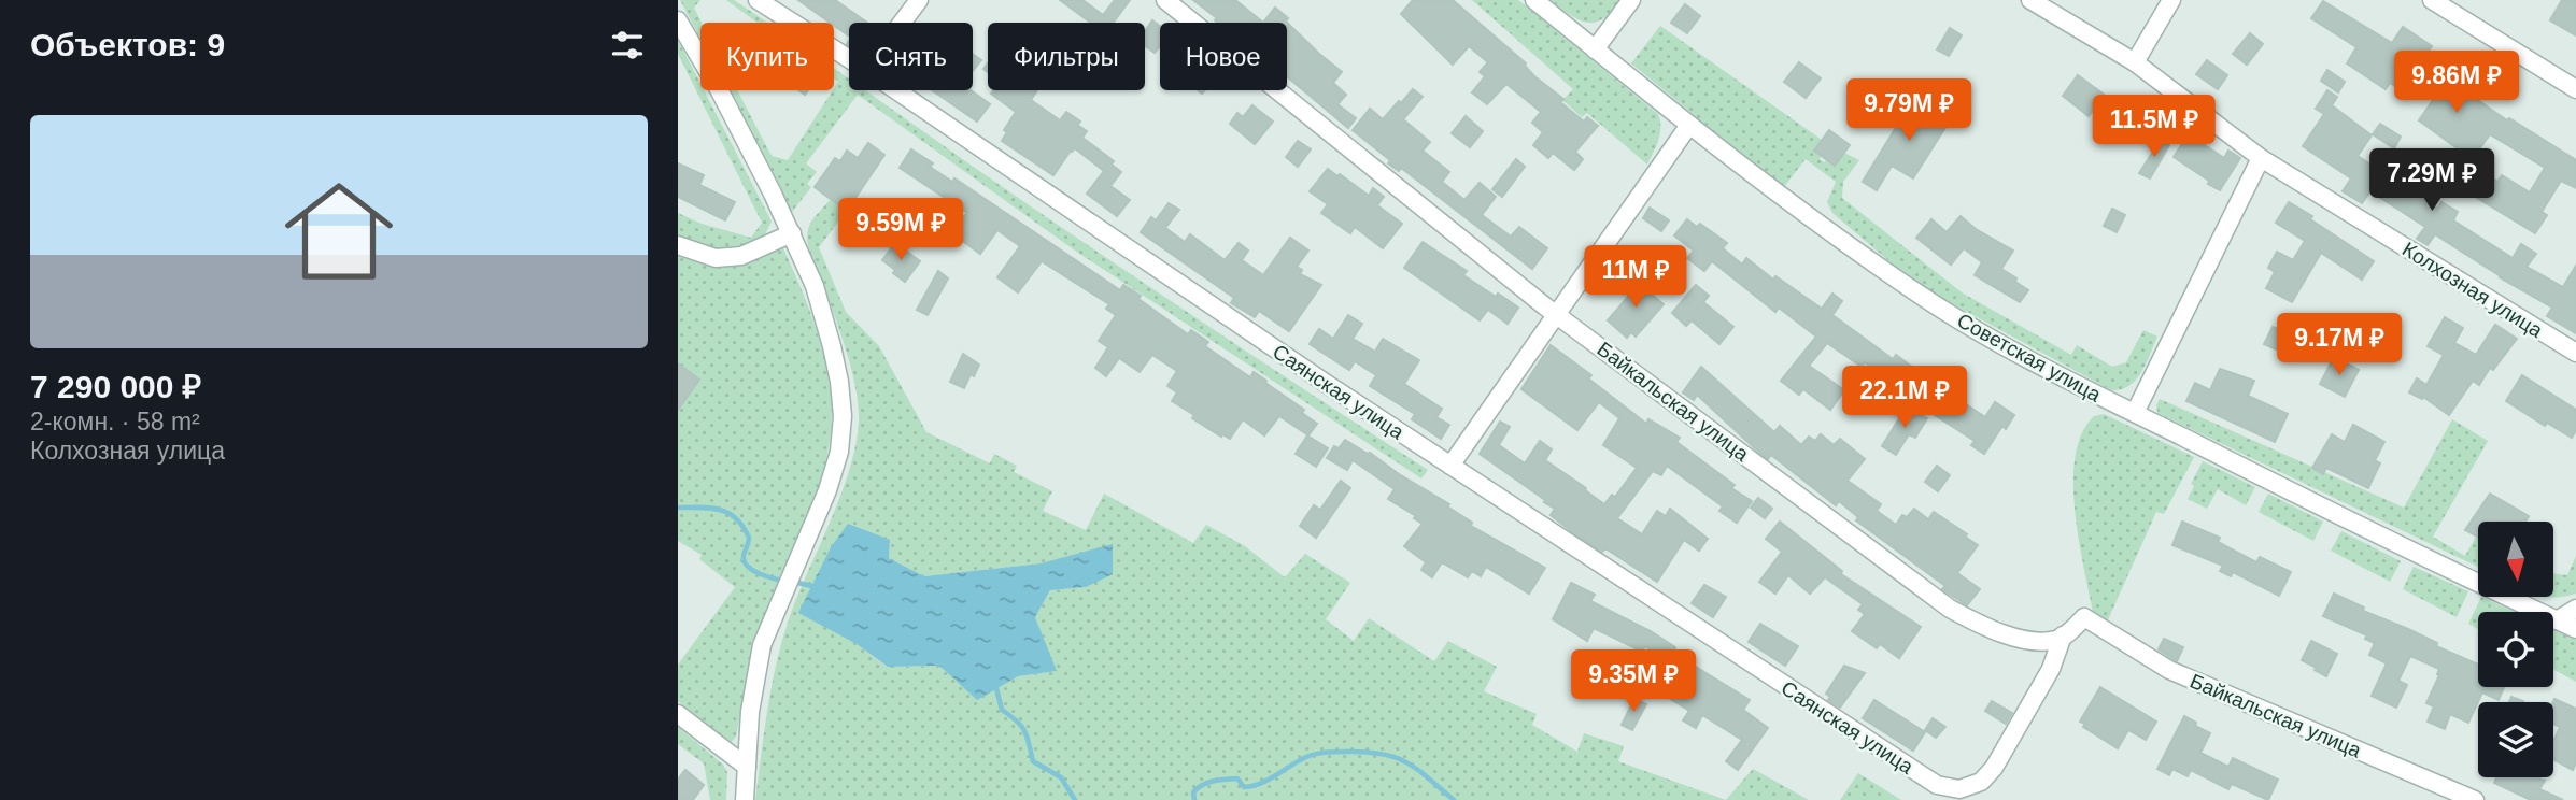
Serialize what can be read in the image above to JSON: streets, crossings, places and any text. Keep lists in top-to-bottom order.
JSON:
{
  "streets": {
    "street": [
      "Колхозная улица",
      "Советская улица",
      "Саянская улица",
      "Байкальская улица"
    ]
  },
  "crossings": [
    ["Саянская улица", "Байкальская улица"]
  ],
  "north": "bottom",
  "page": {
    "heading": "Объектов: 9",
    "chip": [
      "Купить",
      "Снять",
      "Фильтры",
      "Новое"
    ],
    "price": [
      "9.86M ₽",
      "9.79M ₽",
      "11.5M ₽",
      "7.29M ₽",
      "9.59M ₽",
      "11M ₽",
      "9.17M ₽",
      "22.1M ₽",
      "9.35M ₽"
    ],
    "list": [
      {
        "name": "7 290 000 ₽",
        "note": "2-комн. · 58 m² · Колхозная улица"
      }
    ]
  }
}
